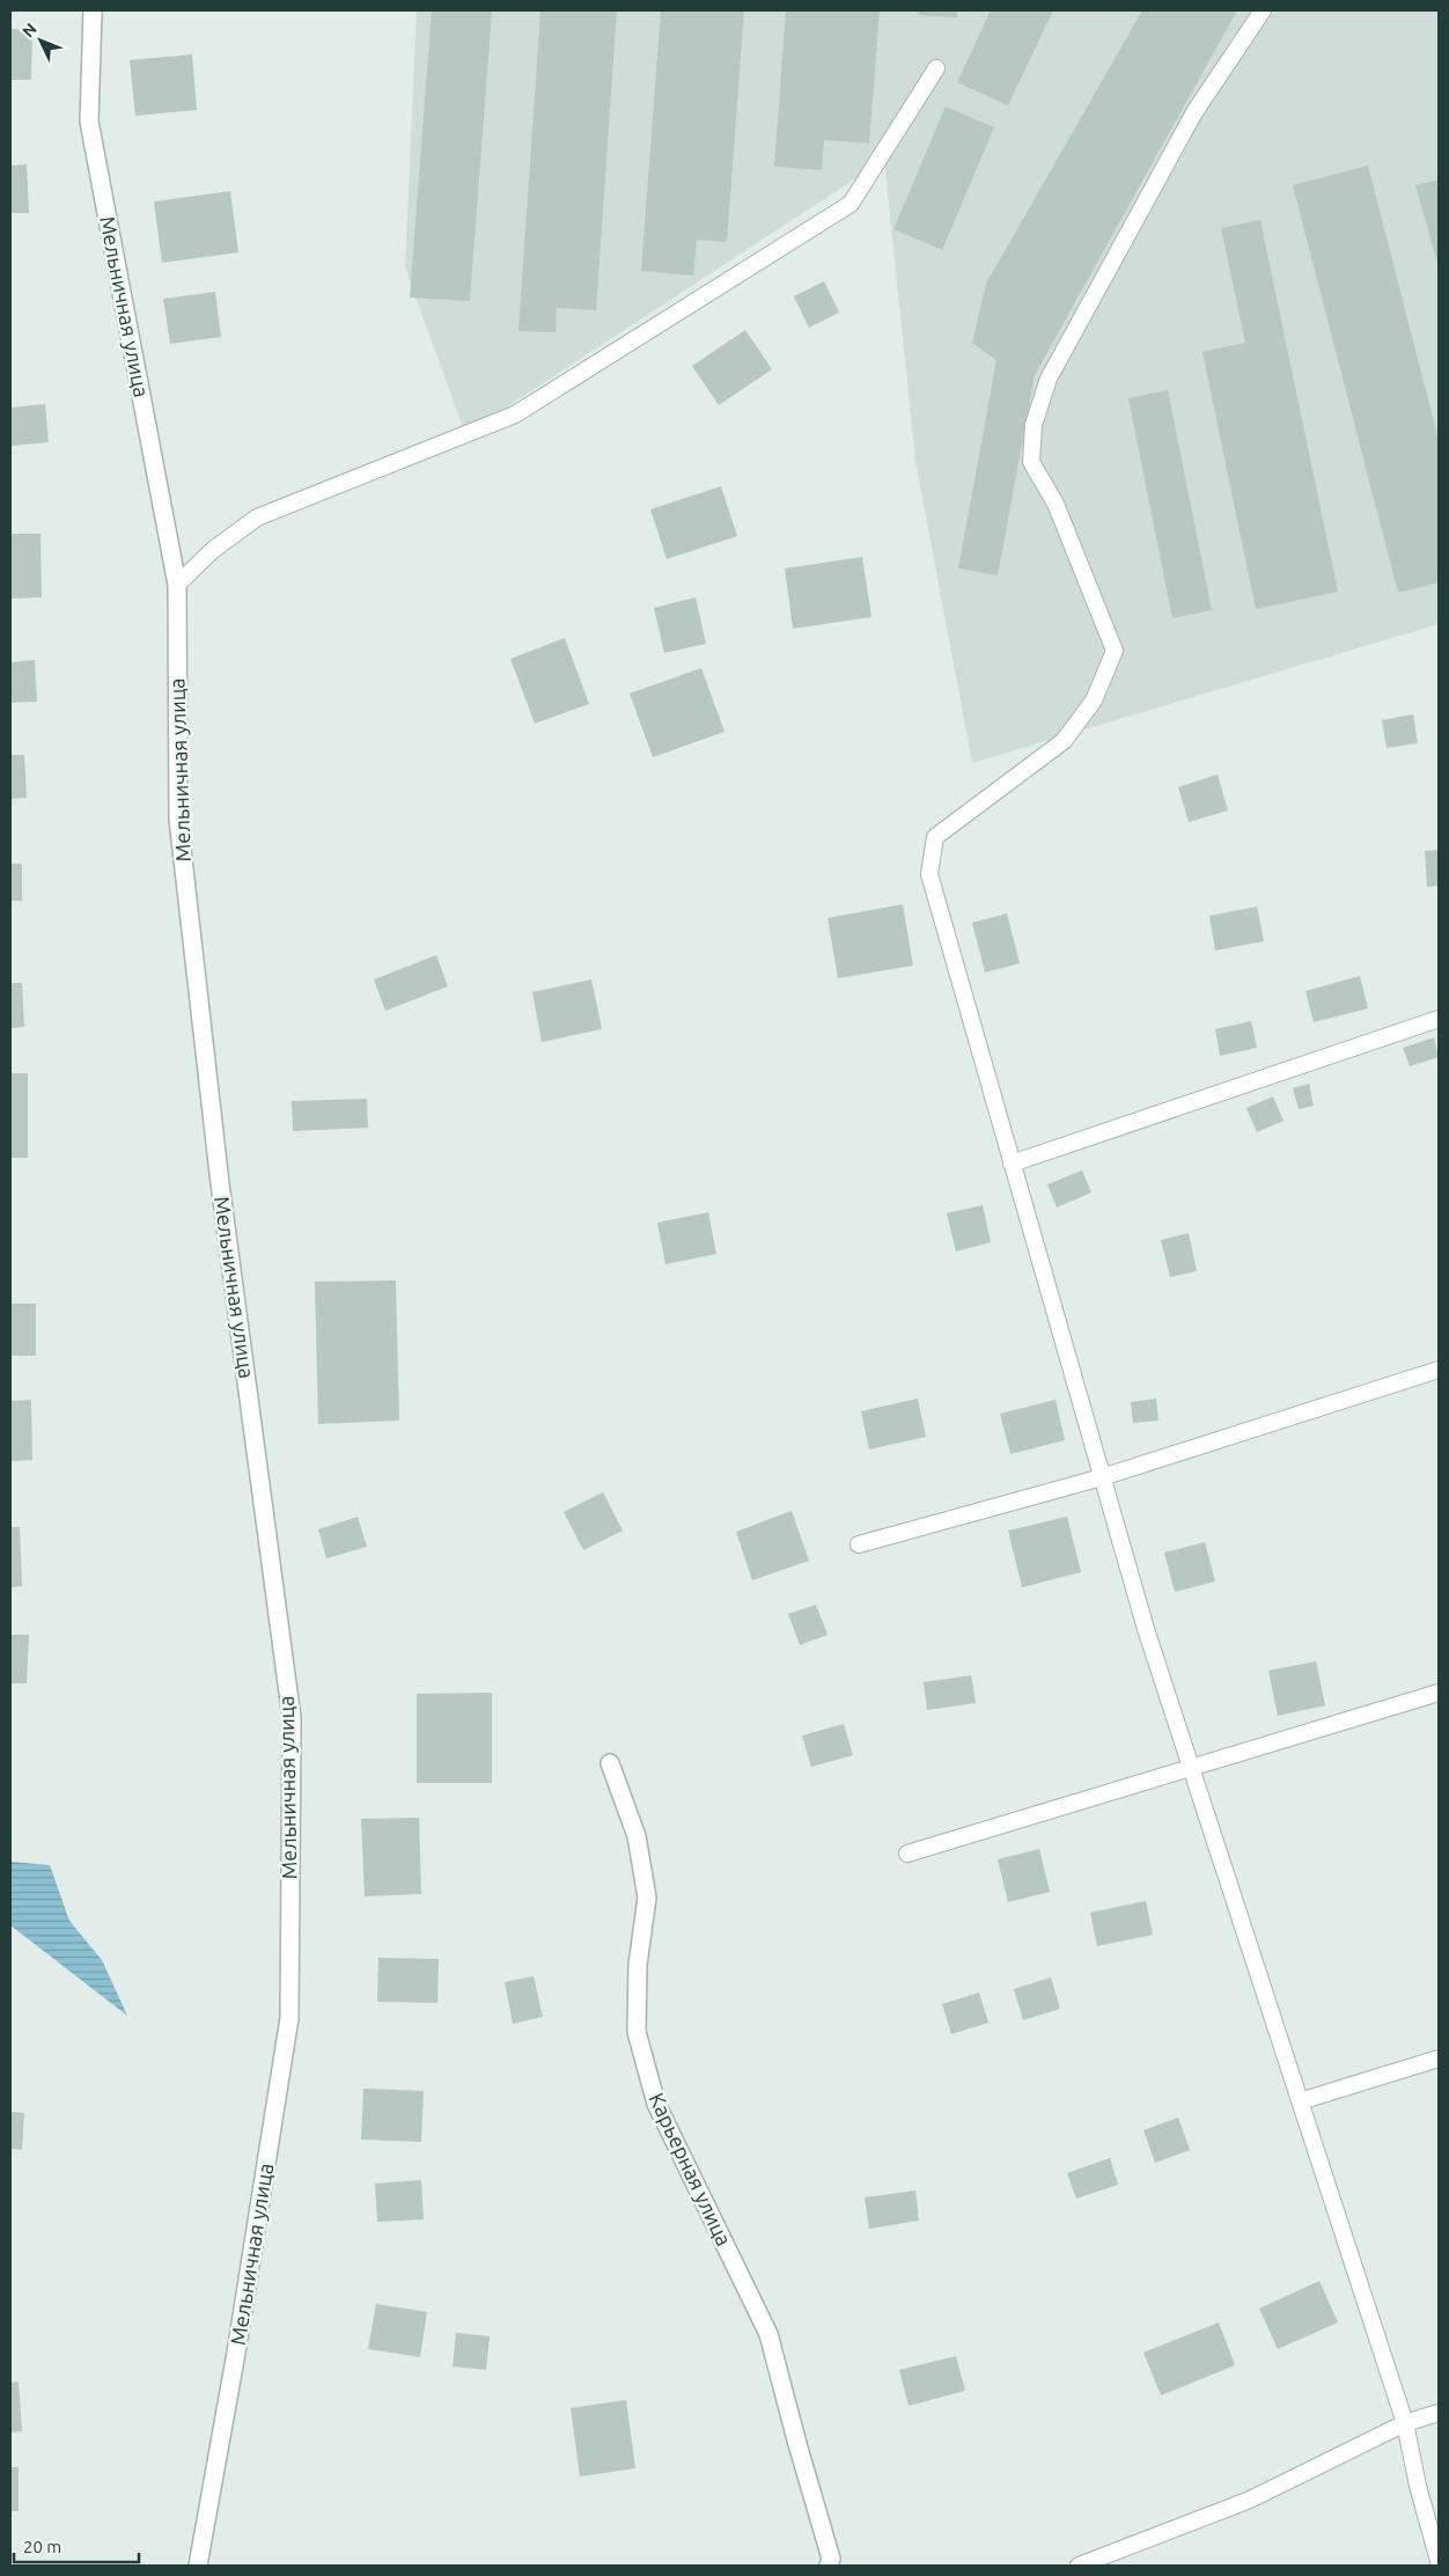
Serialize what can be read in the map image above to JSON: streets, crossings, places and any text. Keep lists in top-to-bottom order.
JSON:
{
  "streets": {
    "street": ["Мельничная улица", "Карьерная улица"]
  },
  "scale_bar": "20 m",
  "north": "top left"
}
